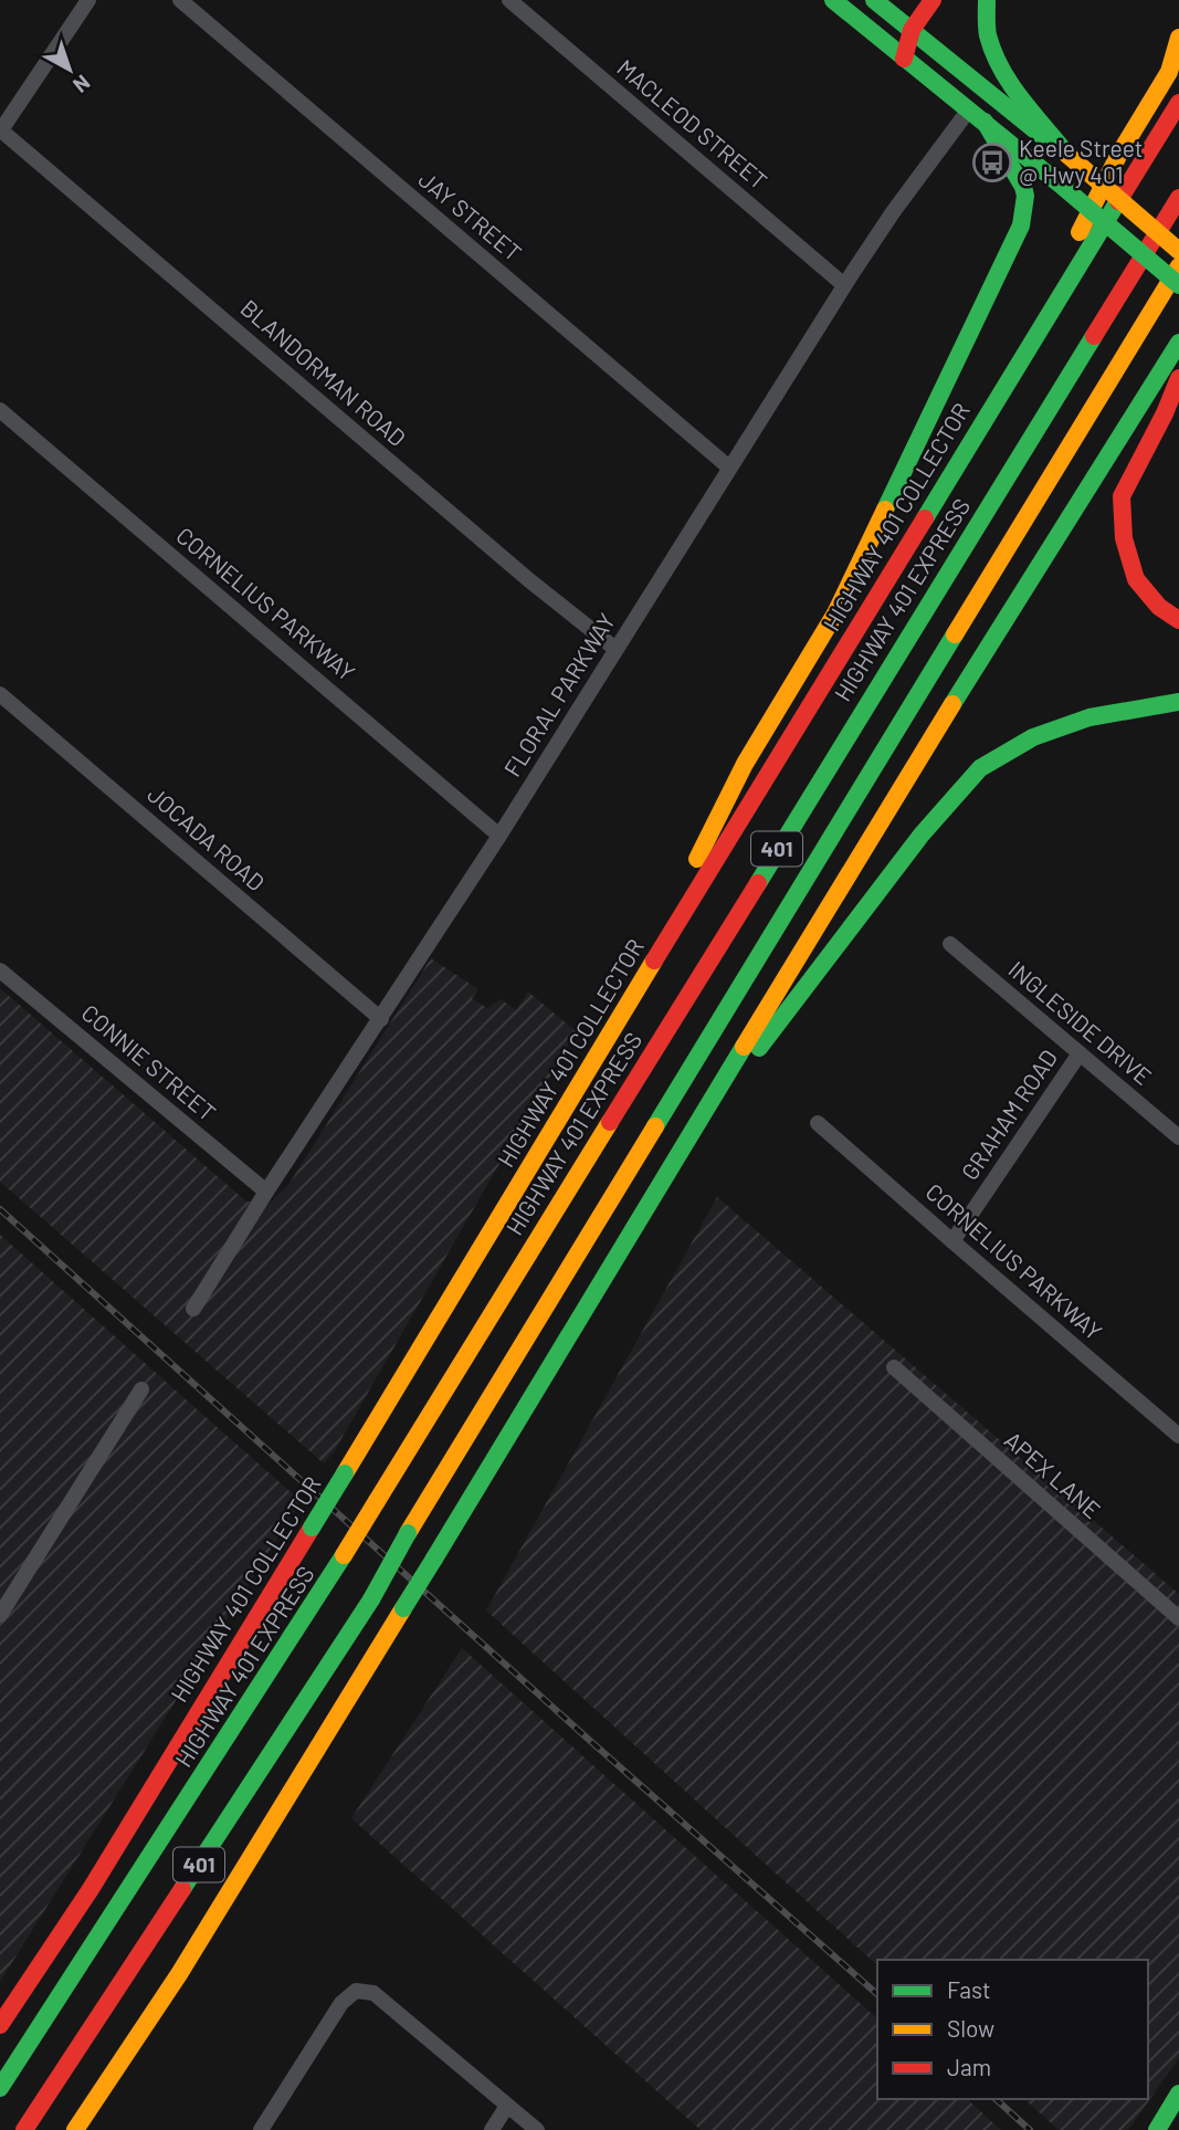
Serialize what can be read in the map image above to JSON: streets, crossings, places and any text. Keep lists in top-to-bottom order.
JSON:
{
  "streets": {
    "main road": ["HIGHWAY 401 COLLECTOR", "HIGHWAY 401 EXPRESS", "401"],
    "street": [
      "MACLEOD STREET",
      "JAY STREET",
      "BLANDORMAN ROAD",
      "CORNELIUS PARKWAY",
      "FLORAL PARKWAY",
      "JOCADA ROAD",
      "INGLESIDE DRIVE",
      "CONNIE STREET",
      "GRAHAM ROAD",
      "APEX LANE"
    ]
  },
  "crossings": [
    ["MACLEOD STREET", "FLORAL PARKWAY"],
    ["JAY STREET", "FLORAL PARKWAY"],
    ["BLANDORMAN ROAD", "FLORAL PARKWAY"],
    ["CORNELIUS PARKWAY", "FLORAL PARKWAY"],
    ["CORNELIUS PARKWAY", "GRAHAM ROAD"],
    ["FLORAL PARKWAY", "JOCADA ROAD"],
    ["FLORAL PARKWAY", "CONNIE STREET"],
    ["INGLESIDE DRIVE", "GRAHAM ROAD"]
  ],
  "places": {
    "bus stop": ["Keele Street @ Hwy 401"]
  },
  "legend": ["Fast", "Slow", "Jam"],
  "north": "bottom right"
}
